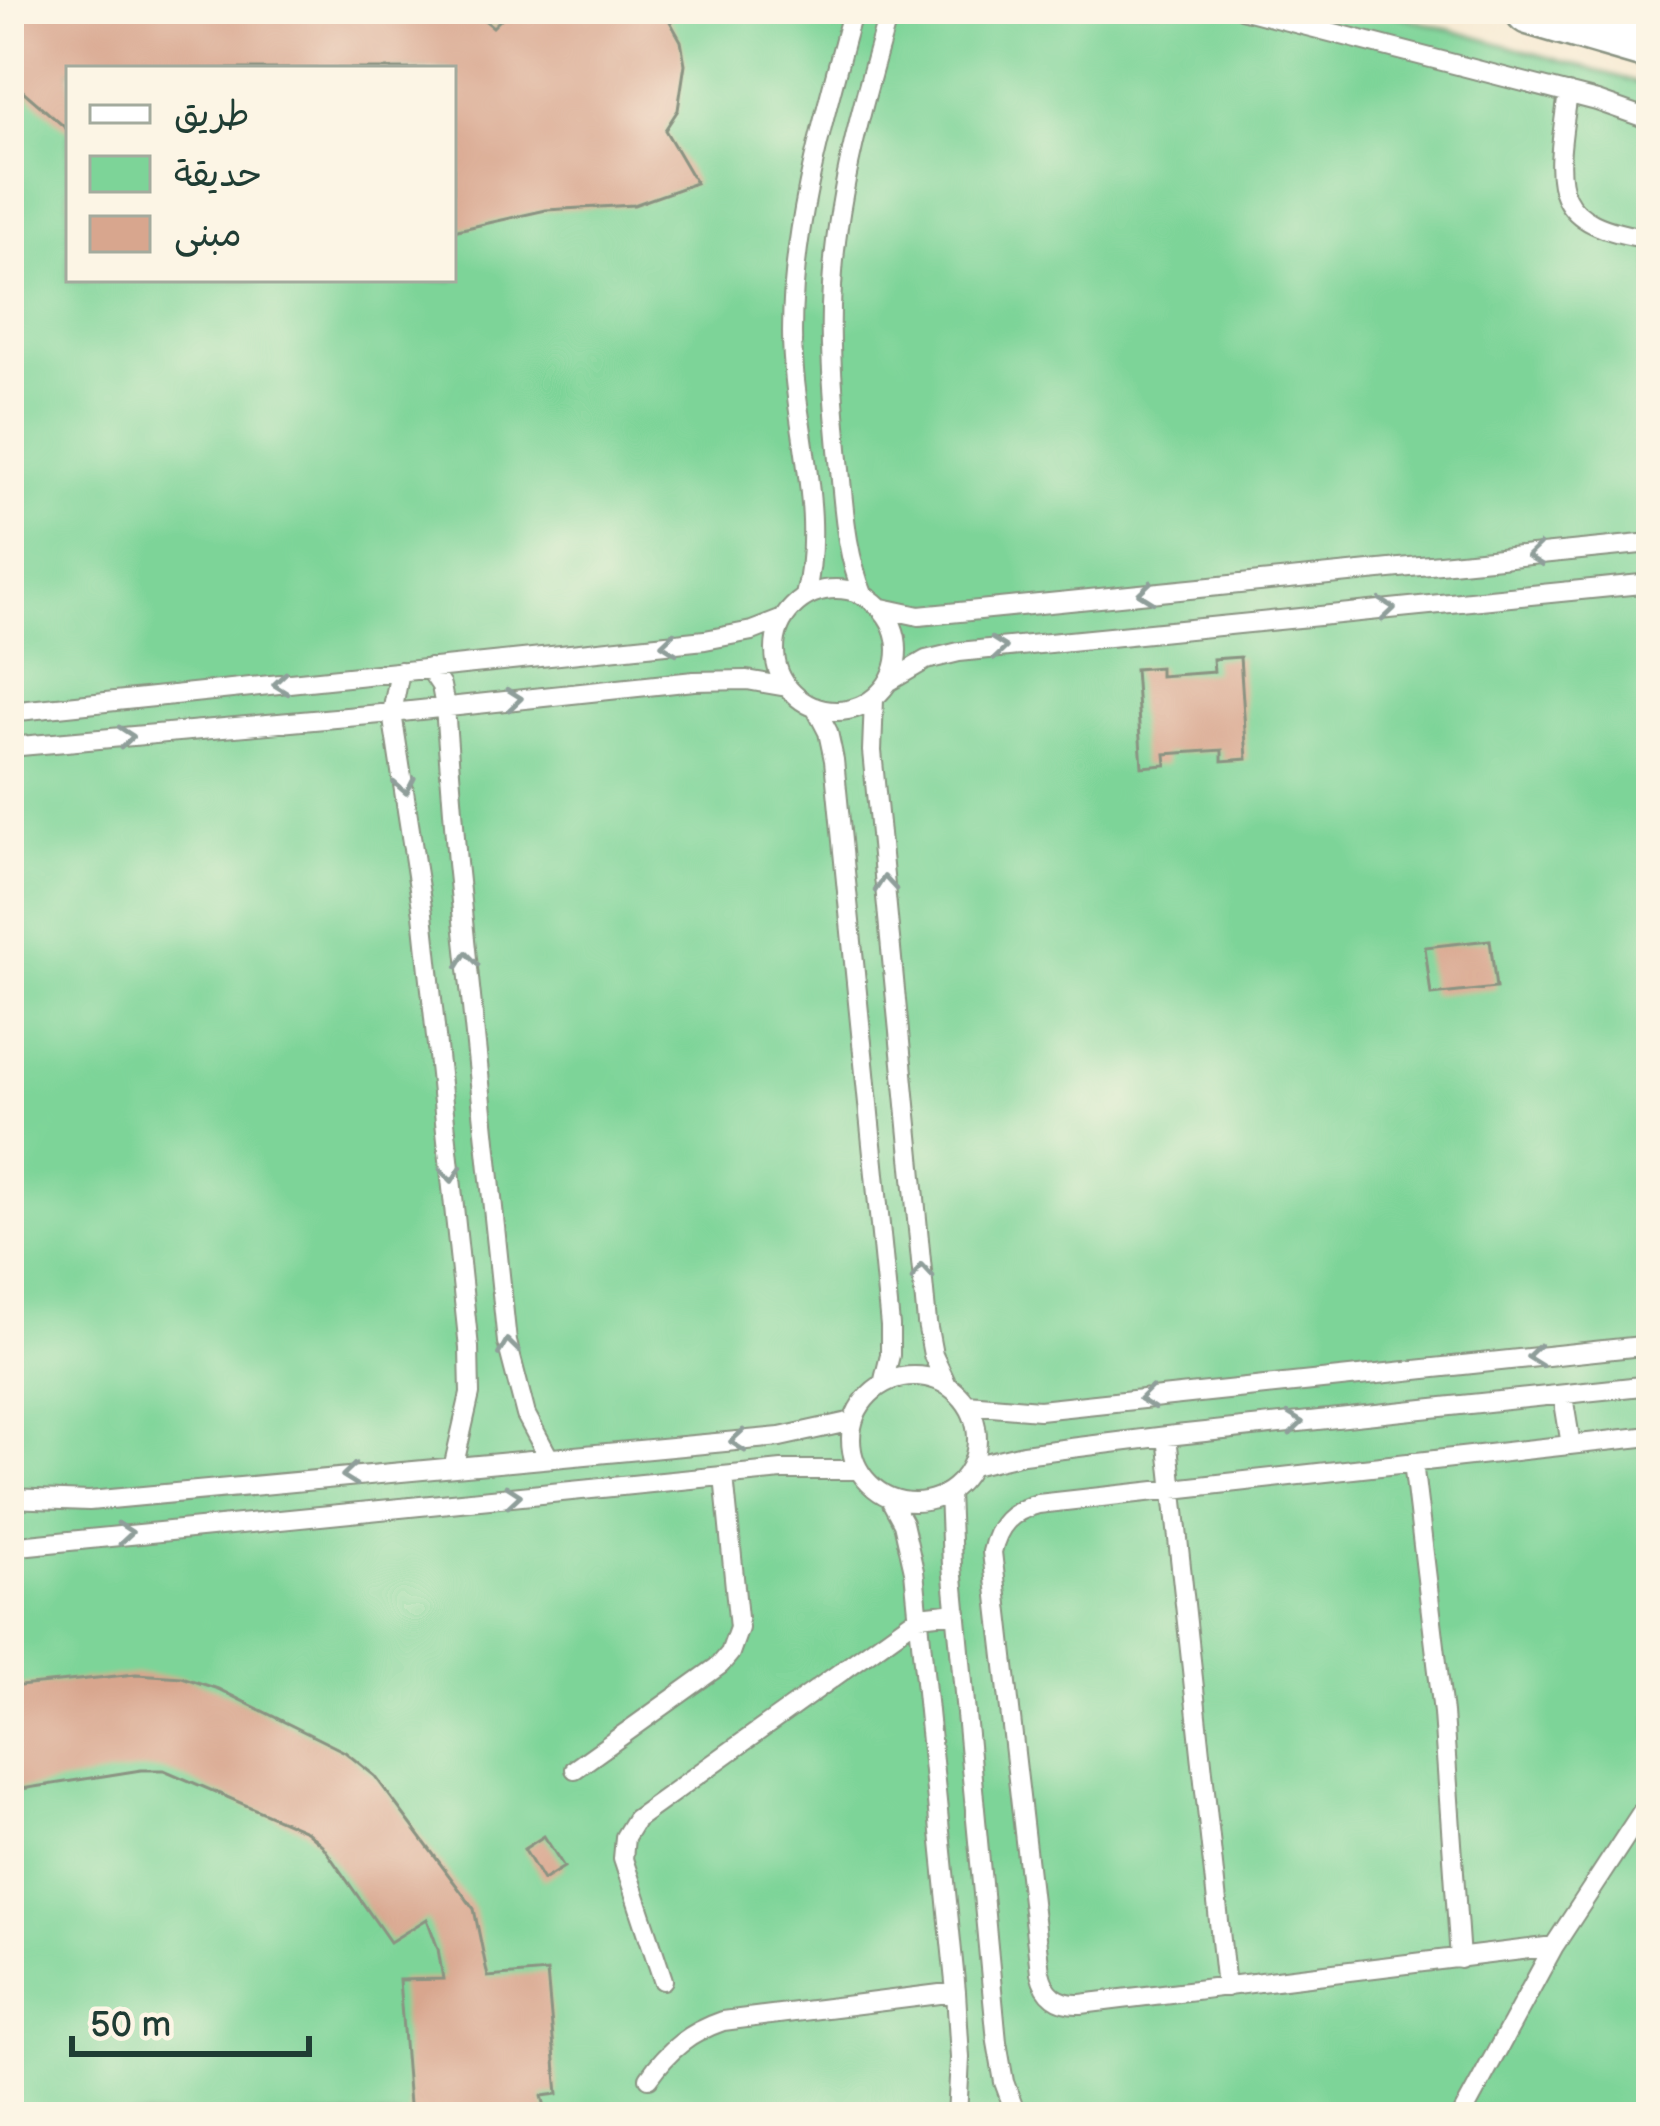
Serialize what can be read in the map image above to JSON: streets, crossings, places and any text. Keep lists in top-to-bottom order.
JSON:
{
  "legend": ["طريق", "حديقة", "مبنى"],
  "scale_bar": "50 m"
}
